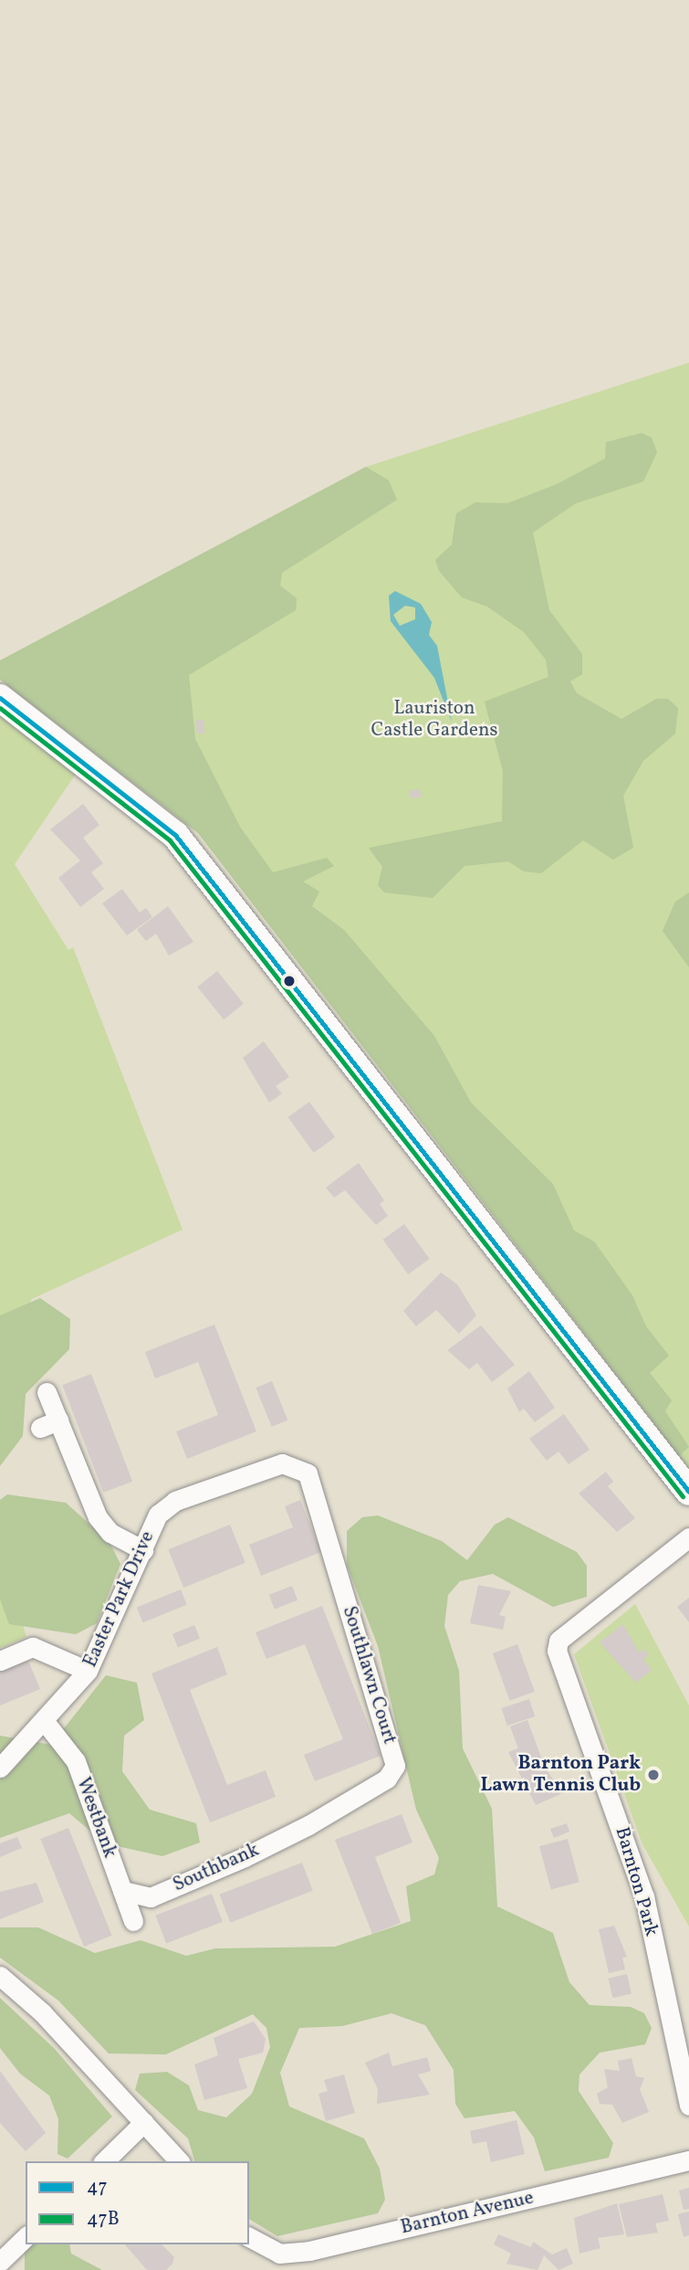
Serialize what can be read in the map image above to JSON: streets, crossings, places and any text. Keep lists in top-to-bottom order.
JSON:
{
  "streets": {
    "street": [
      "Easter Park Drive",
      "Southlawn Court",
      "Westbank",
      "Southbank",
      "Barnton Park",
      "Barnton Avenue"
    ]
  },
  "crossings": [
    ["Easter Park Drive", "Southlawn Court"],
    ["Easter Park Drive", "Westbank"],
    ["Southlawn Court", "Southbank"],
    ["Westbank", "Southbank"]
  ],
  "parks": ["Lauriston Castle Gardens"],
  "places": ["Barnton Park Lawn Tennis Club"],
  "lines": ["transit line 47", "transit line 47B"],
  "legend": ["47", "47B"]
}
